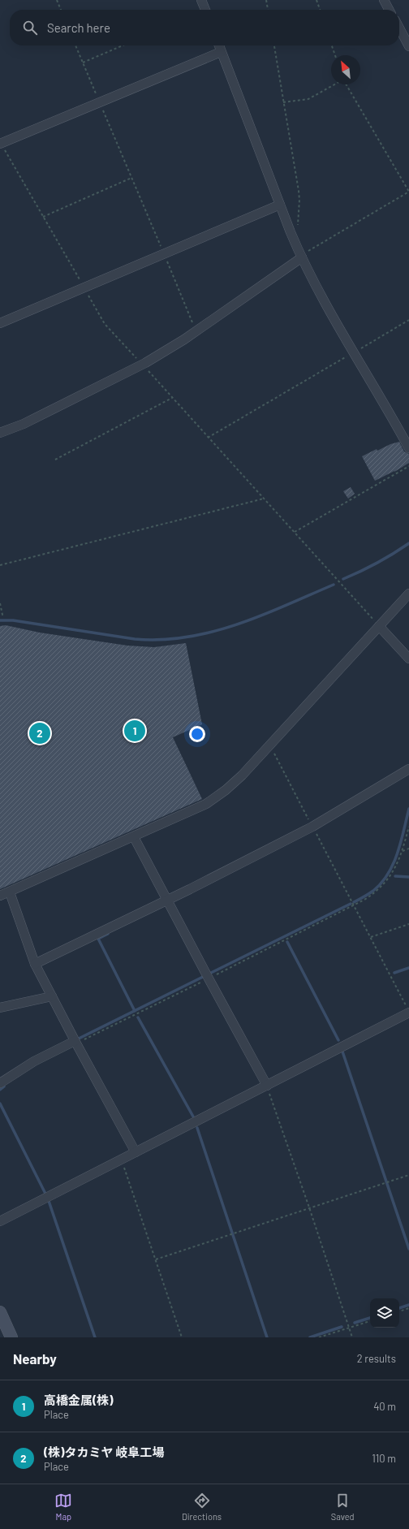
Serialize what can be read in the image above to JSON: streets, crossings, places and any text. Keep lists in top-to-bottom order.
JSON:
{
  "north": "top left",
  "page": {
    "search": "Search here",
    "pins": ["1", "2"],
    "heading": ["Nearby", "2 results"],
    "list": [
      {
        "mark": "1",
        "name": "高橋金属(株)",
        "note": "Place",
        "value": "40 m"
      },
      {
        "mark": "2",
        "name": "(株)タカミヤ 岐阜工場",
        "note": "Place",
        "value": "110 m"
      }
    ],
    "nav": ["Map", "Directions", "Saved"]
  }
}
